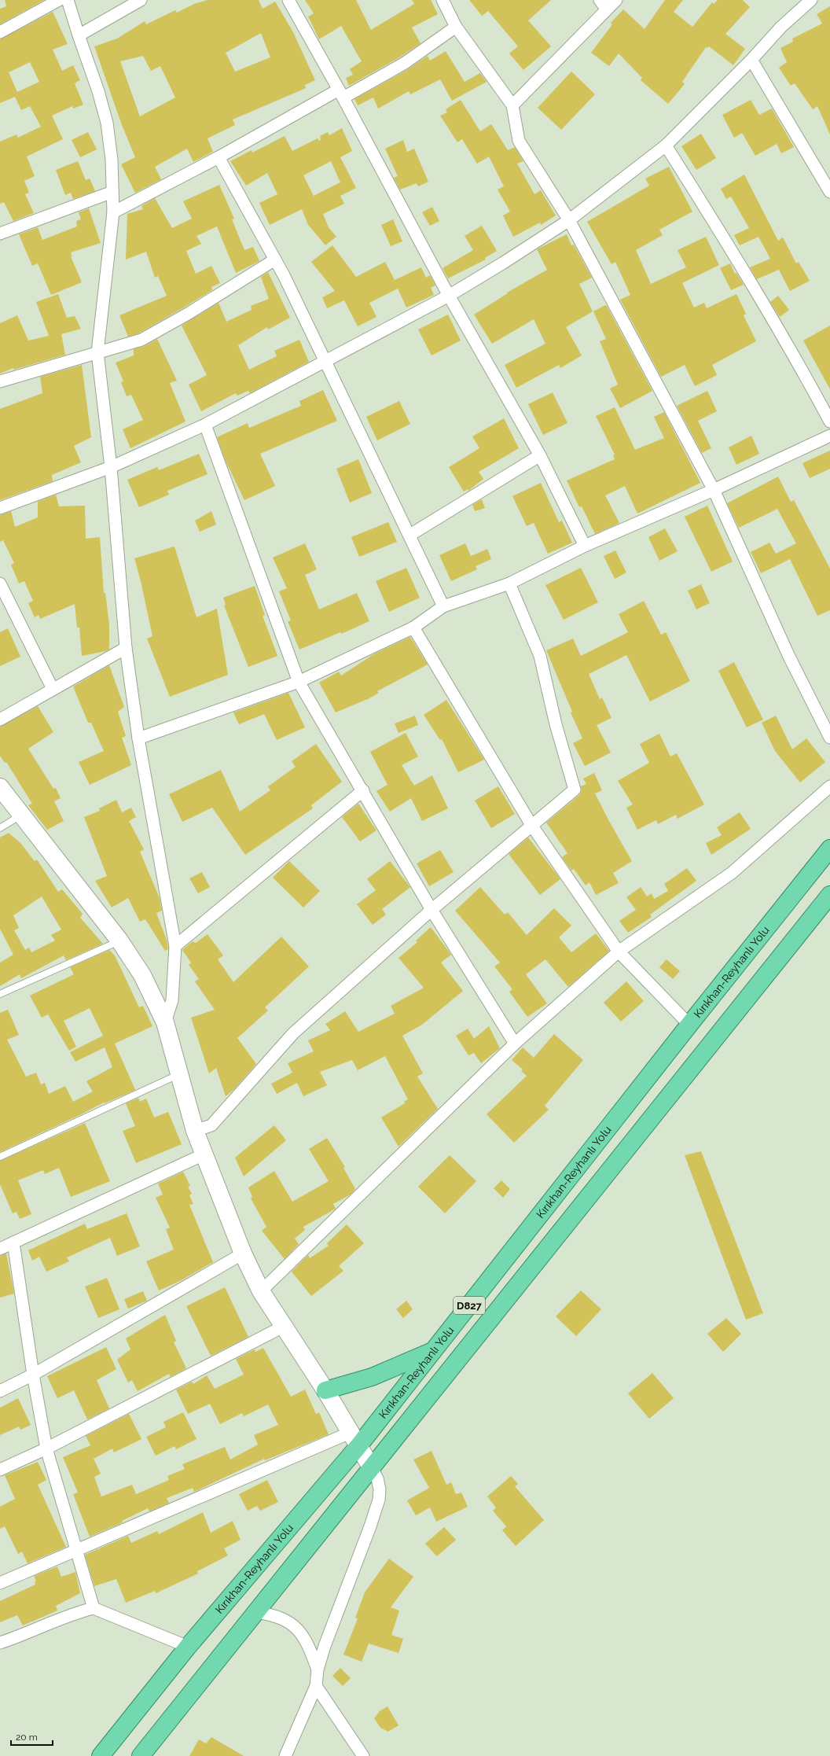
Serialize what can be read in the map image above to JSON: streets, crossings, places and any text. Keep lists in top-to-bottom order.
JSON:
{
  "streets": {
    "highway": ["Kırıkhan-Reyhanlı Yolu", "D827"]
  },
  "scale_bar": "20 m"
}
